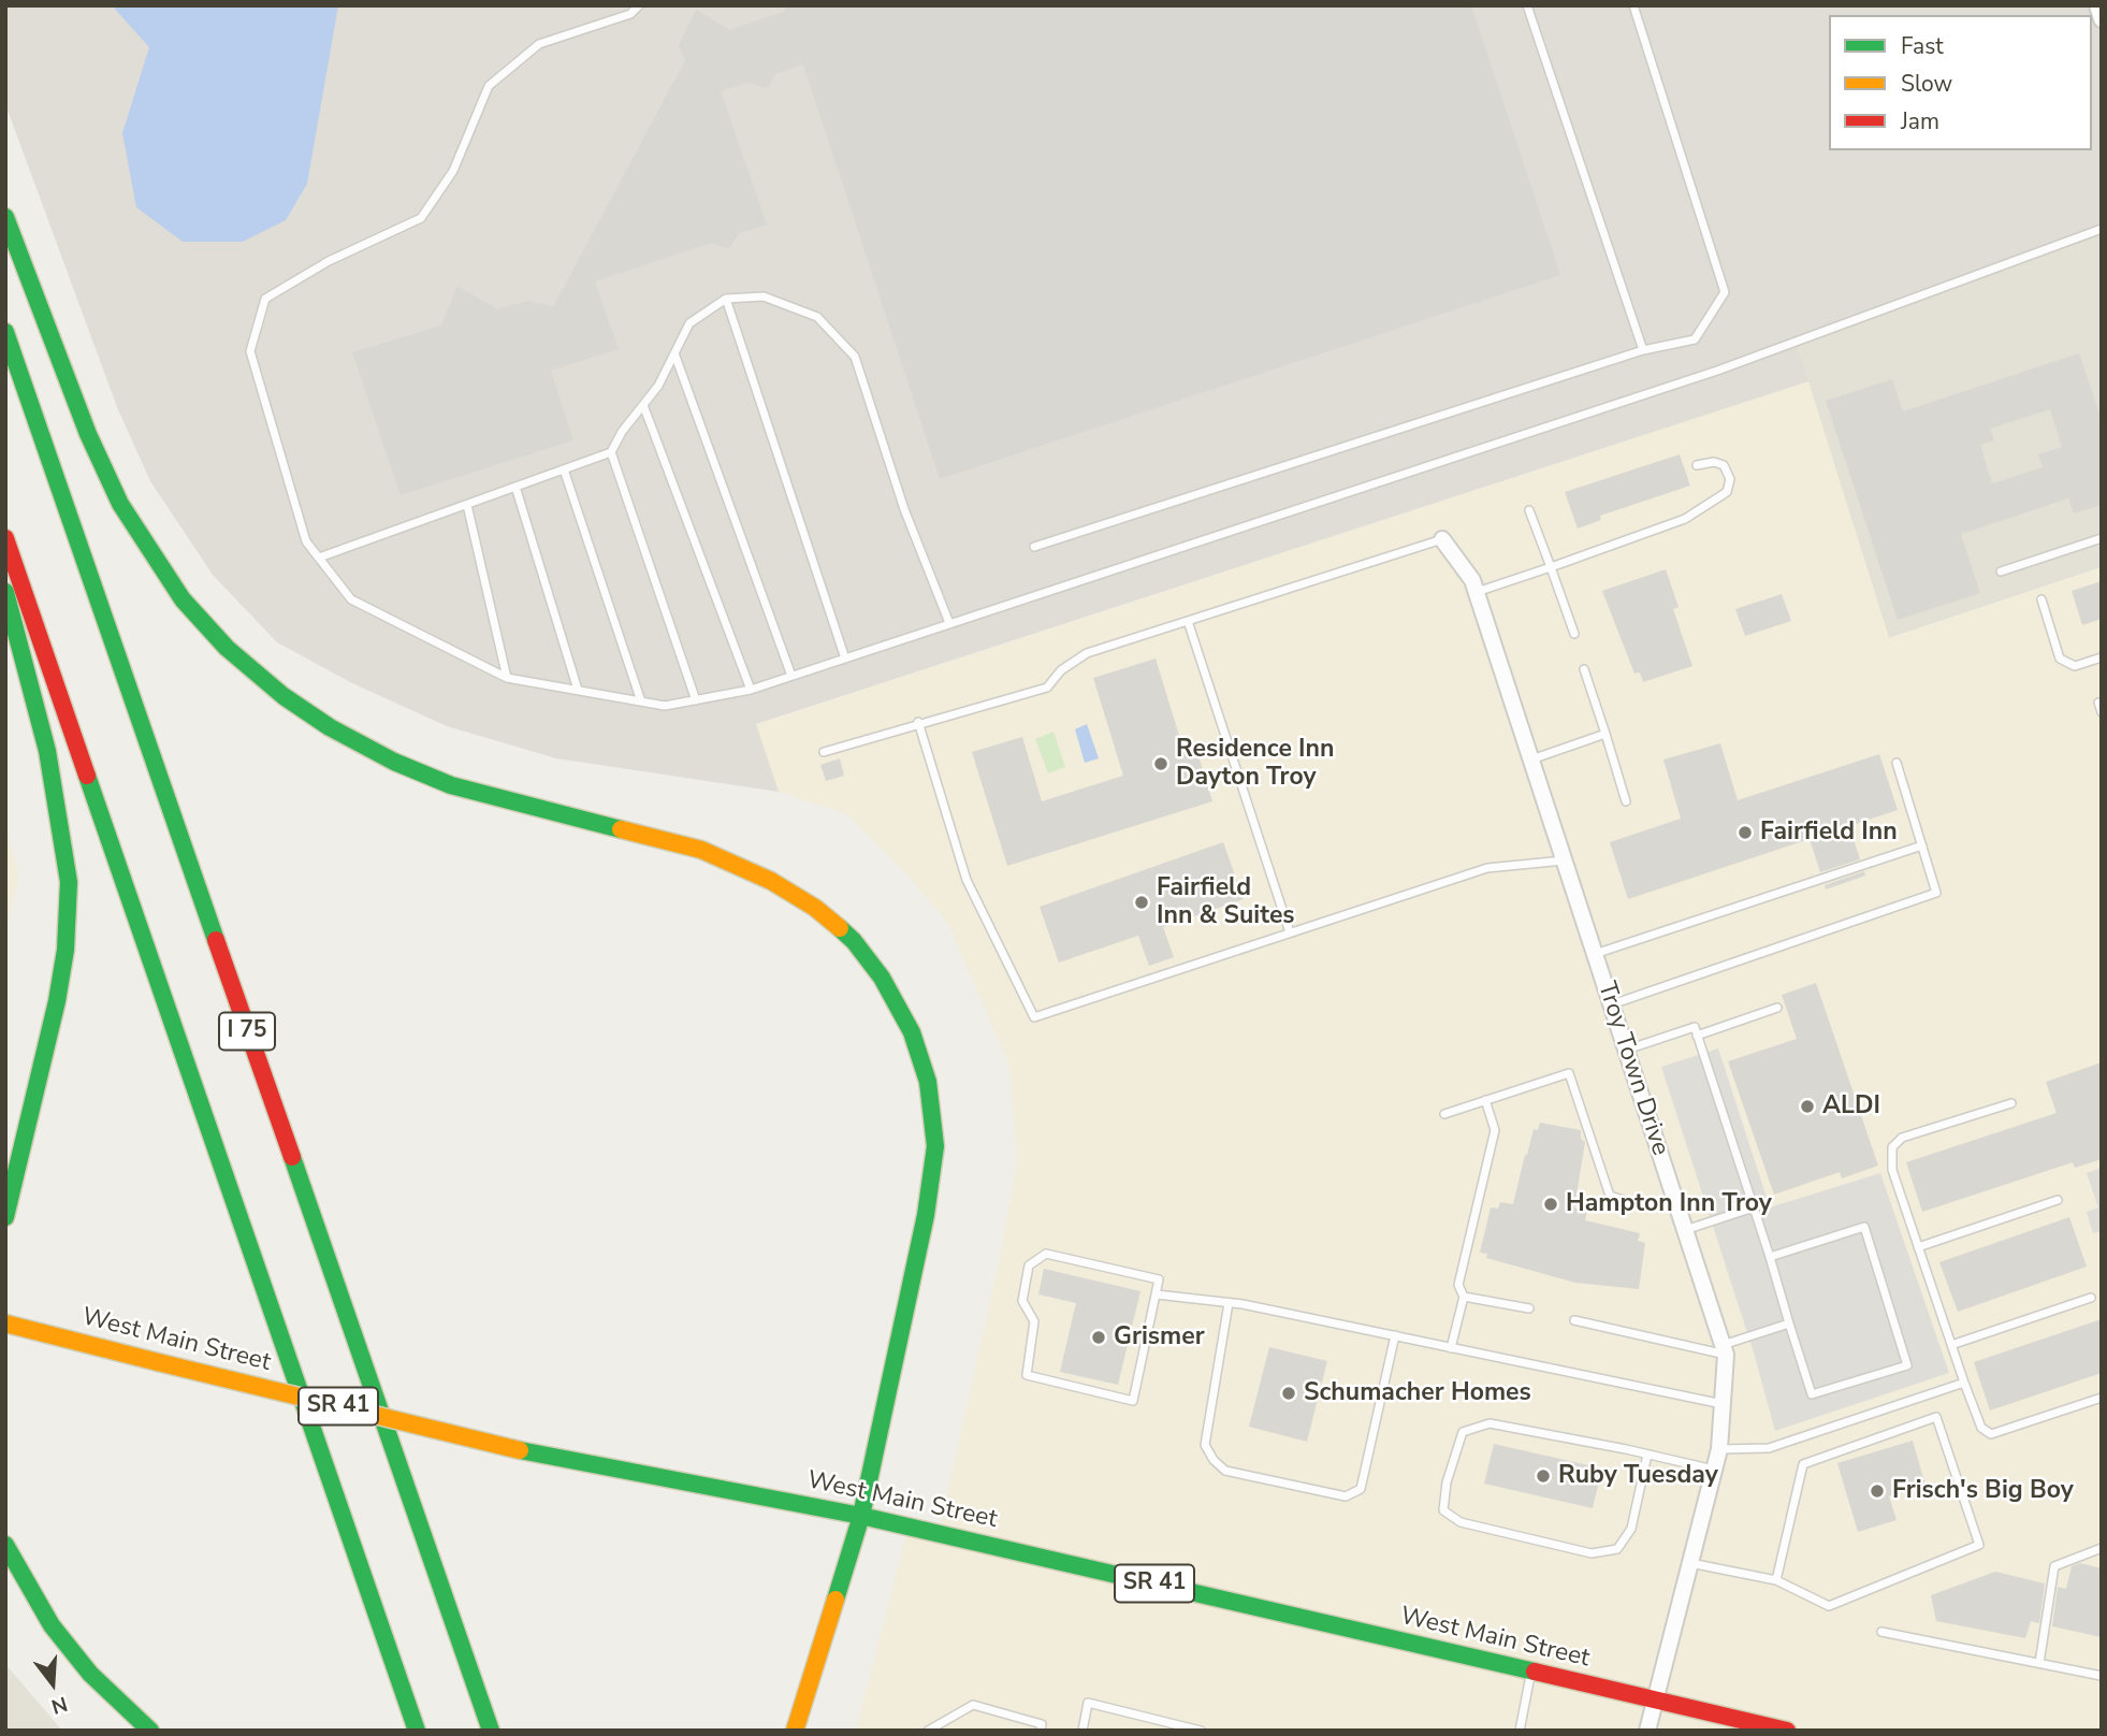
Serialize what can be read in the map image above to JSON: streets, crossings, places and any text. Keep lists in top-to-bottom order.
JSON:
{
  "streets": {
    "main road": ["I 75", "West Main Street", "SR 41"],
    "street": ["Troy Town Drive"]
  },
  "crossings": [
    ["Troy Town Drive", "West Main Street"]
  ],
  "places": [
    "Residence Inn Dayton Troy",
    "Fairfield Inn",
    "Fairfield Inn & Suites",
    "ALDI",
    "Hampton Inn Troy",
    "Grismer",
    "Schumacher Homes",
    "Ruby Tuesday",
    "Frisch's Big Boy"
  ],
  "legend": ["Fast", "Slow", "Jam"],
  "north": "bottom"
}
